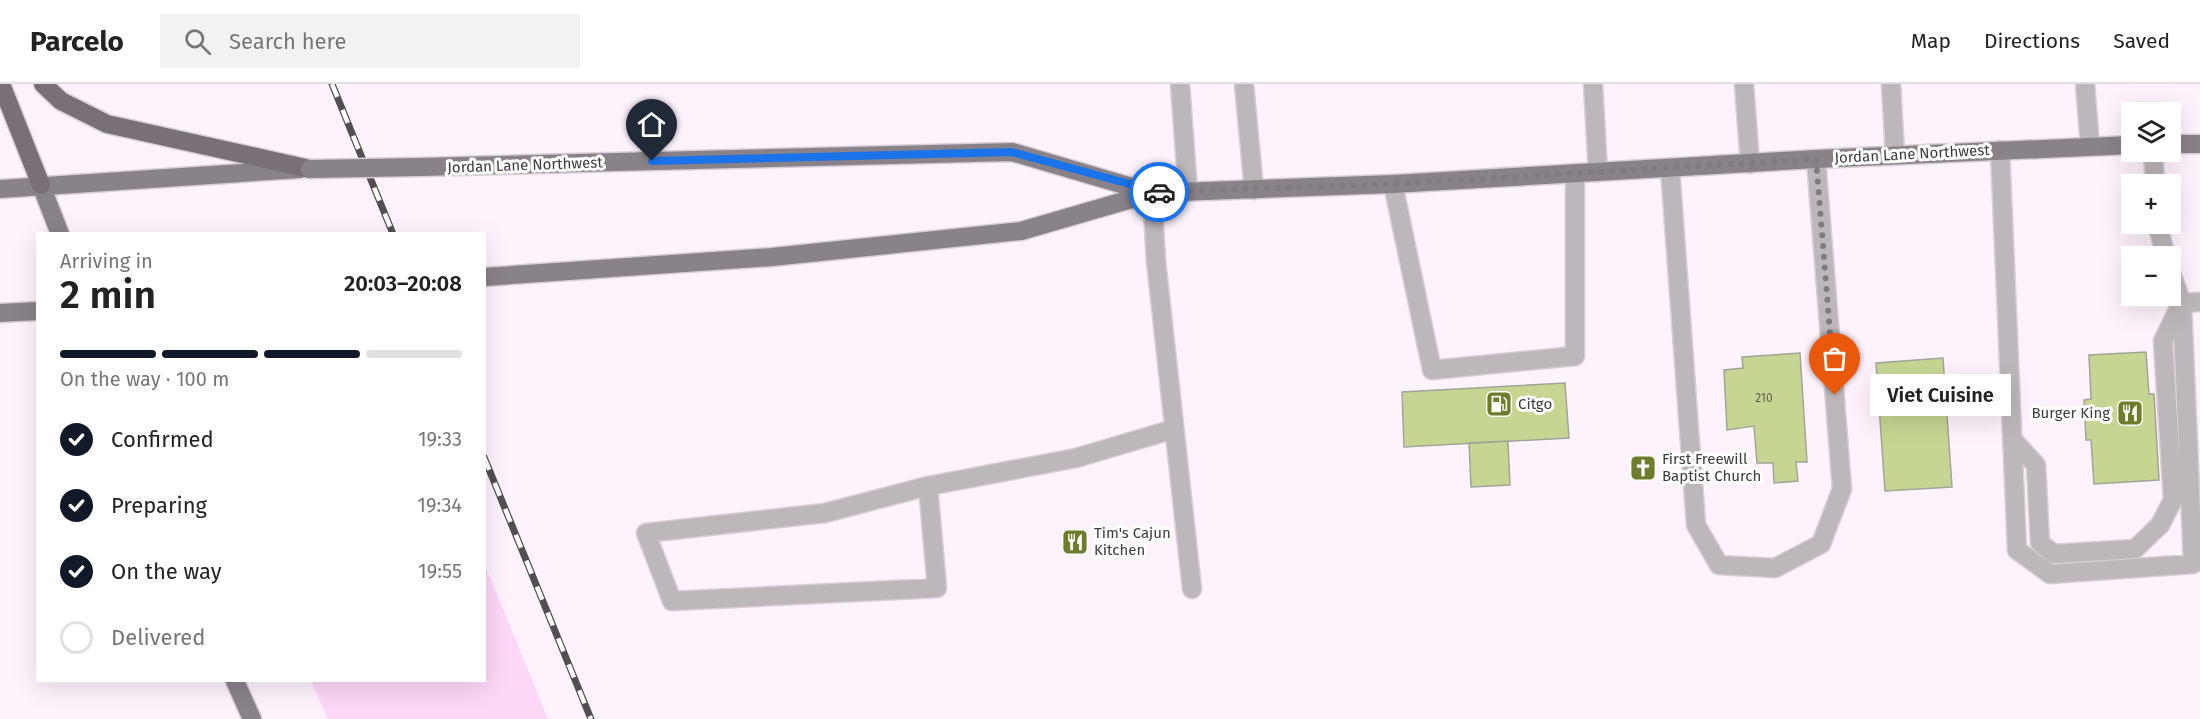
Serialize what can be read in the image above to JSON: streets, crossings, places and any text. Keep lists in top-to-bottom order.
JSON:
{
  "streets": {
    "main road": ["Jordan Lane Northwest"]
  },
  "places": {
    "other": ["Viet Cuisine"],
    "fuel station": ["Citgo"],
    "restaurant": ["Burger King", "Tim's Cajun Kitchen"],
    "church": ["First Freewill Baptist Church"]
  },
  "house_numbers": ["210"],
  "page": {
    "header": "Parcelo",
    "search": "Search here",
    "nav": ["Map", "Directions", "Saved"],
    "map_buttons": ["+", "−"],
    "heading": ["2 min", "Arriving in", "20:03–20:08"],
    "bar": "On the way · 100 m",
    "bubble": "Viet Cuisine",
    "list": [
      ["Confirmed", "19:33"],
      ["Preparing", "19:34"],
      ["On the way", "19:55"],
      "Delivered"
    ]
  }
}
